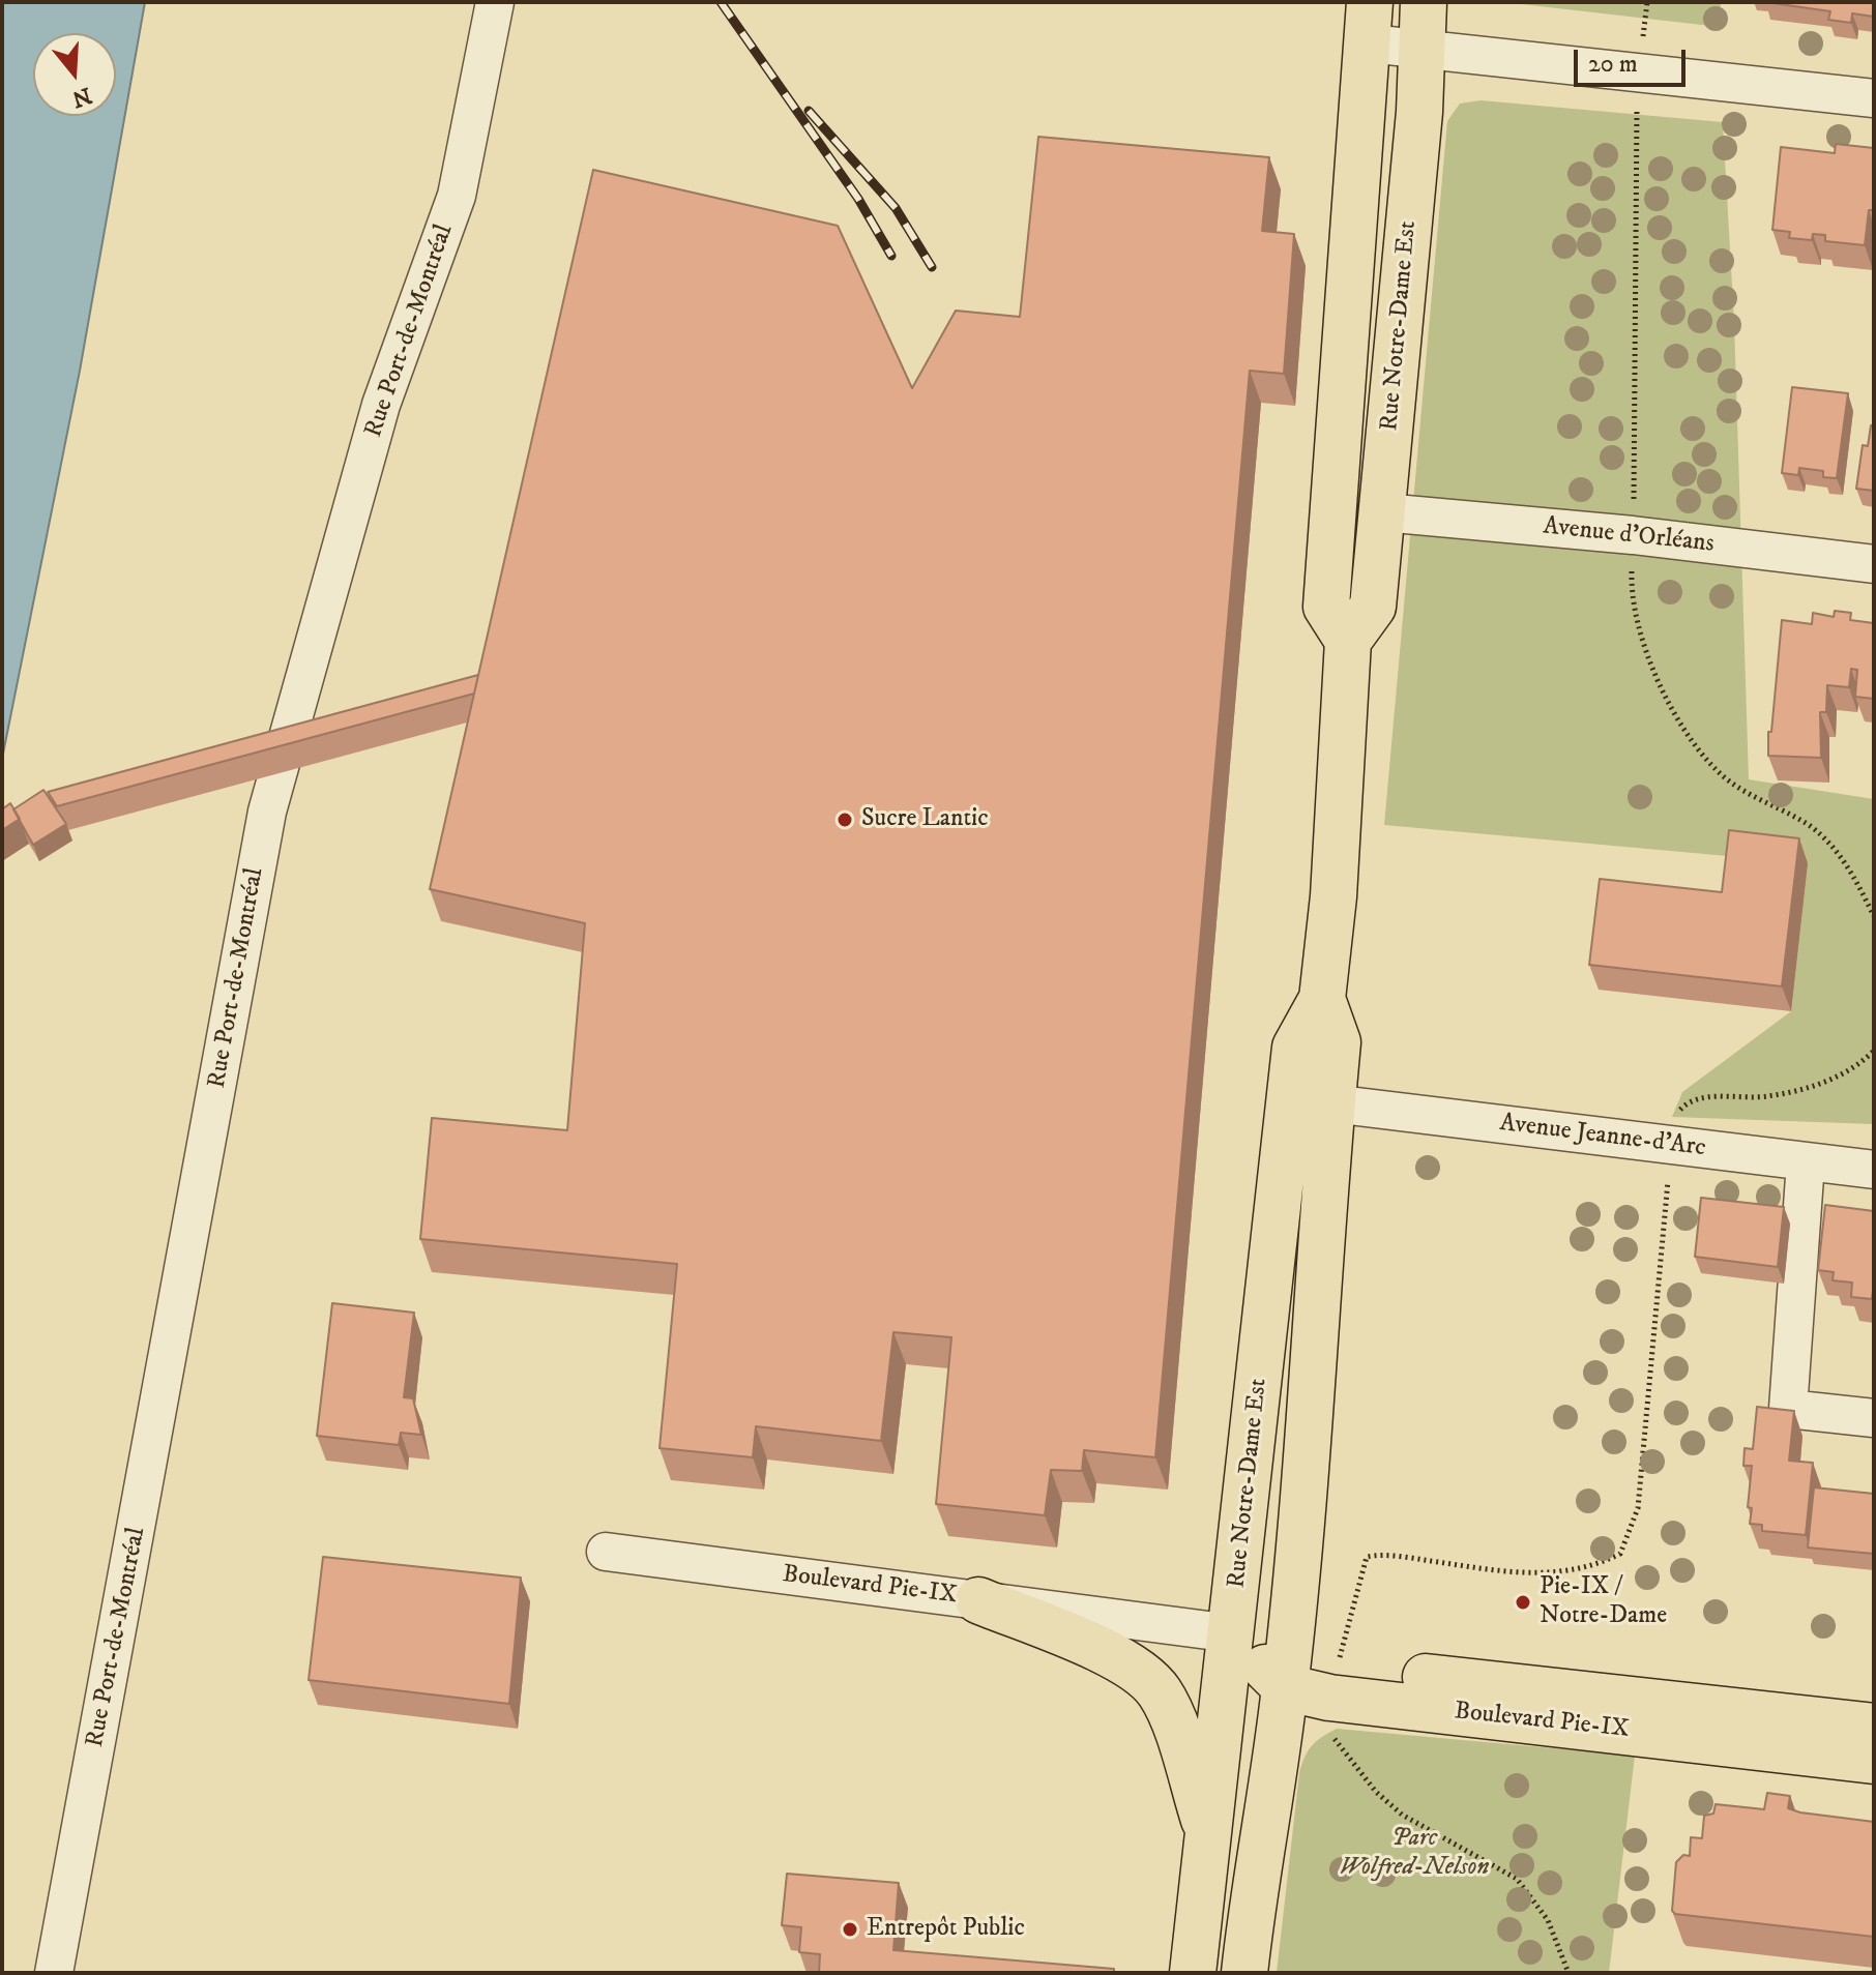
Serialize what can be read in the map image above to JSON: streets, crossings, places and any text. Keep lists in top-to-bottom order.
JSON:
{
  "streets": {
    "main road": ["Rue Notre-Dame Est", "Boulevard Pie-IX"],
    "street": ["Rue Port-de-Montréal", "Avenue d'Orléans", "Avenue Jeanne-d'Arc"]
  },
  "crossings": [
    ["Rue Notre-Dame Est", "Avenue d'Orléans"],
    ["Rue Notre-Dame Est", "Avenue Jeanne-d'Arc"],
    ["Rue Notre-Dame Est", "Boulevard Pie-IX"]
  ],
  "parks": ["Parc Wolfred-Nelson"],
  "places": ["Sucre Lantic", "Pie-IX / Notre-Dame", "Entrepôt Public"],
  "scale_bar": "20 m",
  "north": "bottom"
}
